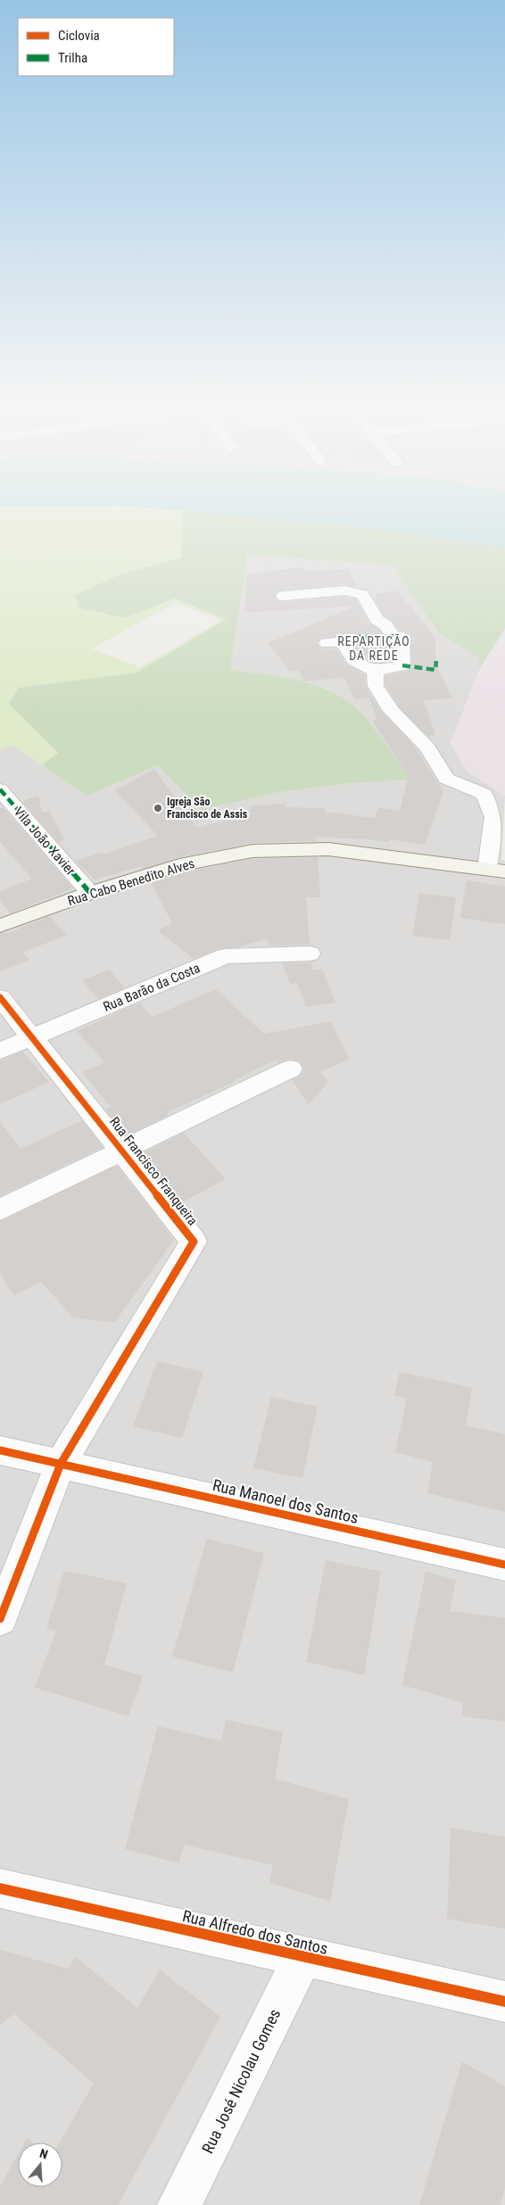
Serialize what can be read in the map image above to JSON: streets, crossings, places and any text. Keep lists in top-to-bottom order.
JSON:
{
  "streets": {
    "main road": ["Rua Cabo Benedito Alves"],
    "street": [
      "Vila João Xavier",
      "Rua Barão da Costa",
      "Rua Francisco Franqueira",
      "Rua Manoel dos Santos",
      "Rua Alfredo dos Santos",
      "Rua José Nicolau Gomes"
    ]
  },
  "crossings": [
    ["Vila João Xavier", "Rua Cabo Benedito Alves"],
    ["Rua Barão da Costa", "Rua Francisco Franqueira"],
    ["Rua Francisco Franqueira", "Rua Manoel dos Santos"],
    ["Rua Alfredo dos Santos", "Rua José Nicolau Gomes"]
  ],
  "districts": ["REPARTIÇÃO DA REDE"],
  "places": ["Igreja São Francisco de Assis"],
  "legend": ["Ciclovia", "Trilha"],
  "north": "top"
}
